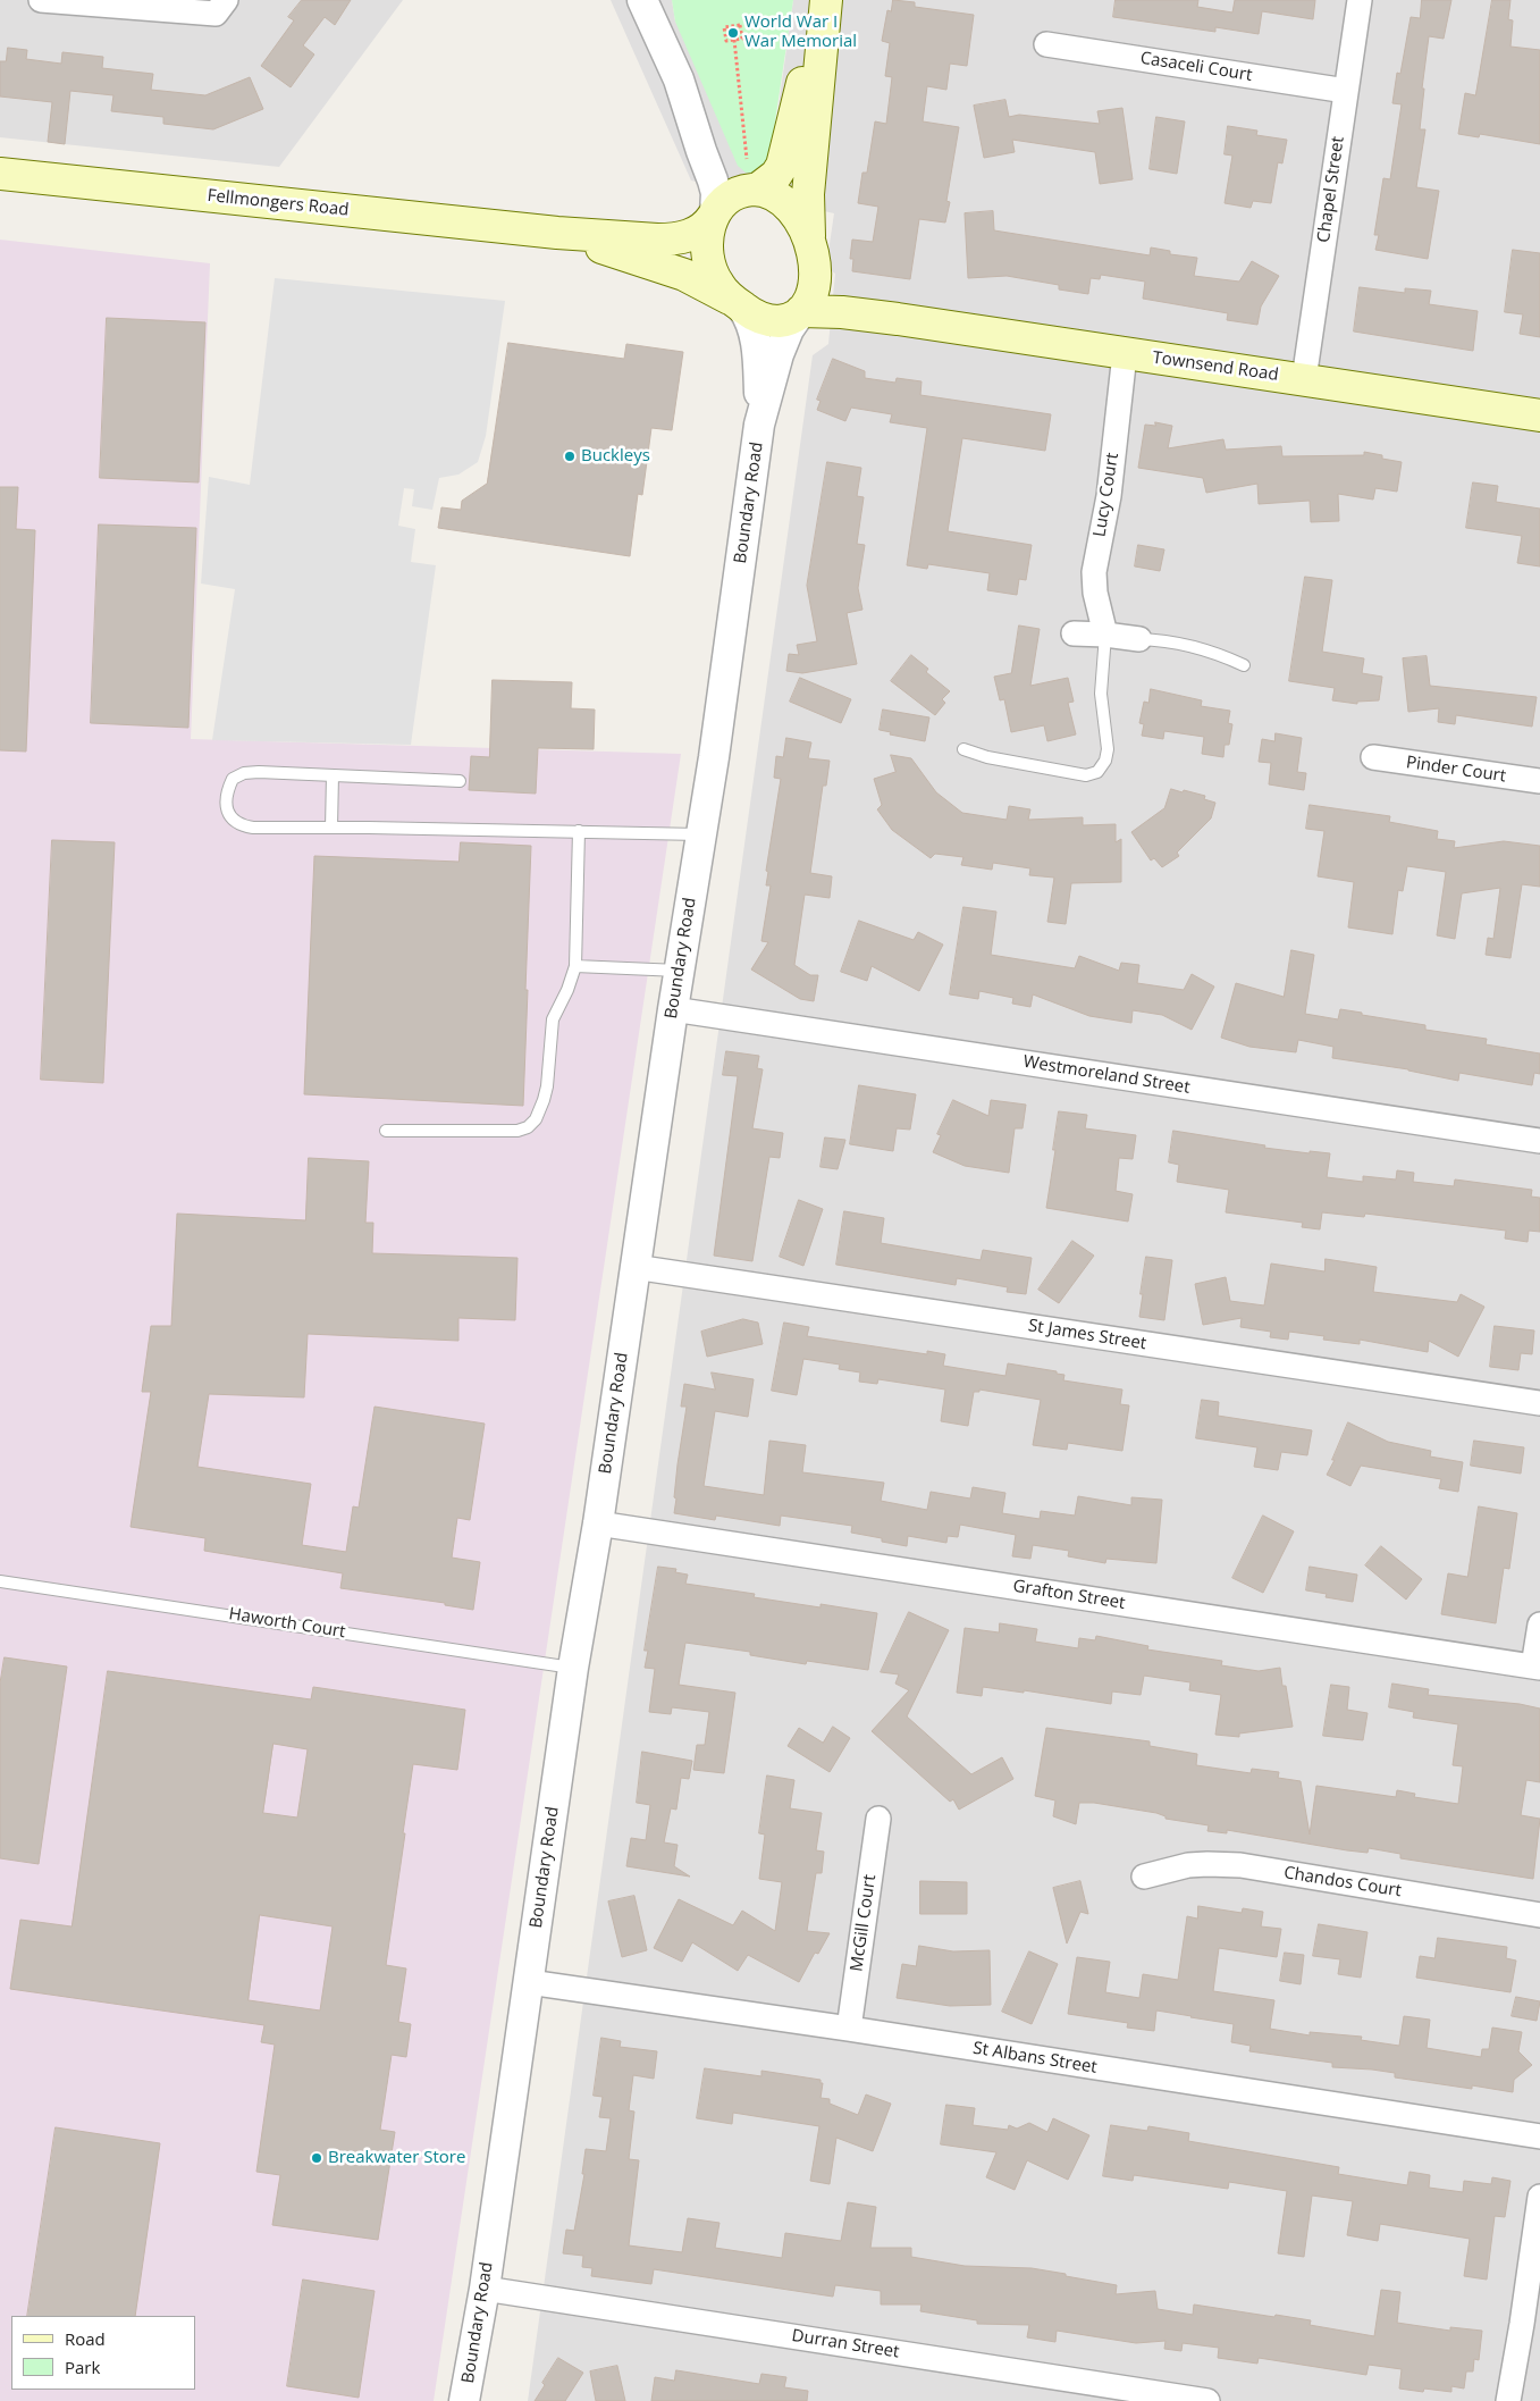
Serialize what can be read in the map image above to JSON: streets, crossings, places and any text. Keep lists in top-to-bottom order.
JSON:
{
  "streets": {
    "main road": ["Fellmongers Road", "Townsend Road"],
    "street": [
      "Casaceli Court",
      "Chapel Street",
      "Lucy Court",
      "Boundary Road",
      "Pinder Court",
      "Westmoreland Street",
      "St James Street",
      "Grafton Street",
      "Chandos Court",
      "McGill Court",
      "St Albans Street",
      "Durran Street"
    ],
    "lane": ["Haworth Court"]
  },
  "crossings": [
    ["Casaceli Court", "Chapel Street"],
    ["Chapel Street", "Townsend Road"],
    ["Fellmongers Road", "Townsend Road"],
    ["Fellmongers Road", "Boundary Road"],
    ["Townsend Road", "Lucy Court"],
    ["Townsend Road", "Boundary Road"],
    ["Boundary Road", "Westmoreland Street"],
    ["Boundary Road", "St James Street"],
    ["Boundary Road", "Grafton Street"],
    ["Boundary Road", "Haworth Court"],
    ["Boundary Road", "St Albans Street"],
    ["Boundary Road", "Durran Street"],
    ["McGill Court", "St Albans Street"]
  ],
  "places": ["World War I War Memorial", "Buckleys", "Breakwater Store"],
  "legend": ["Road", "Park"]
}
